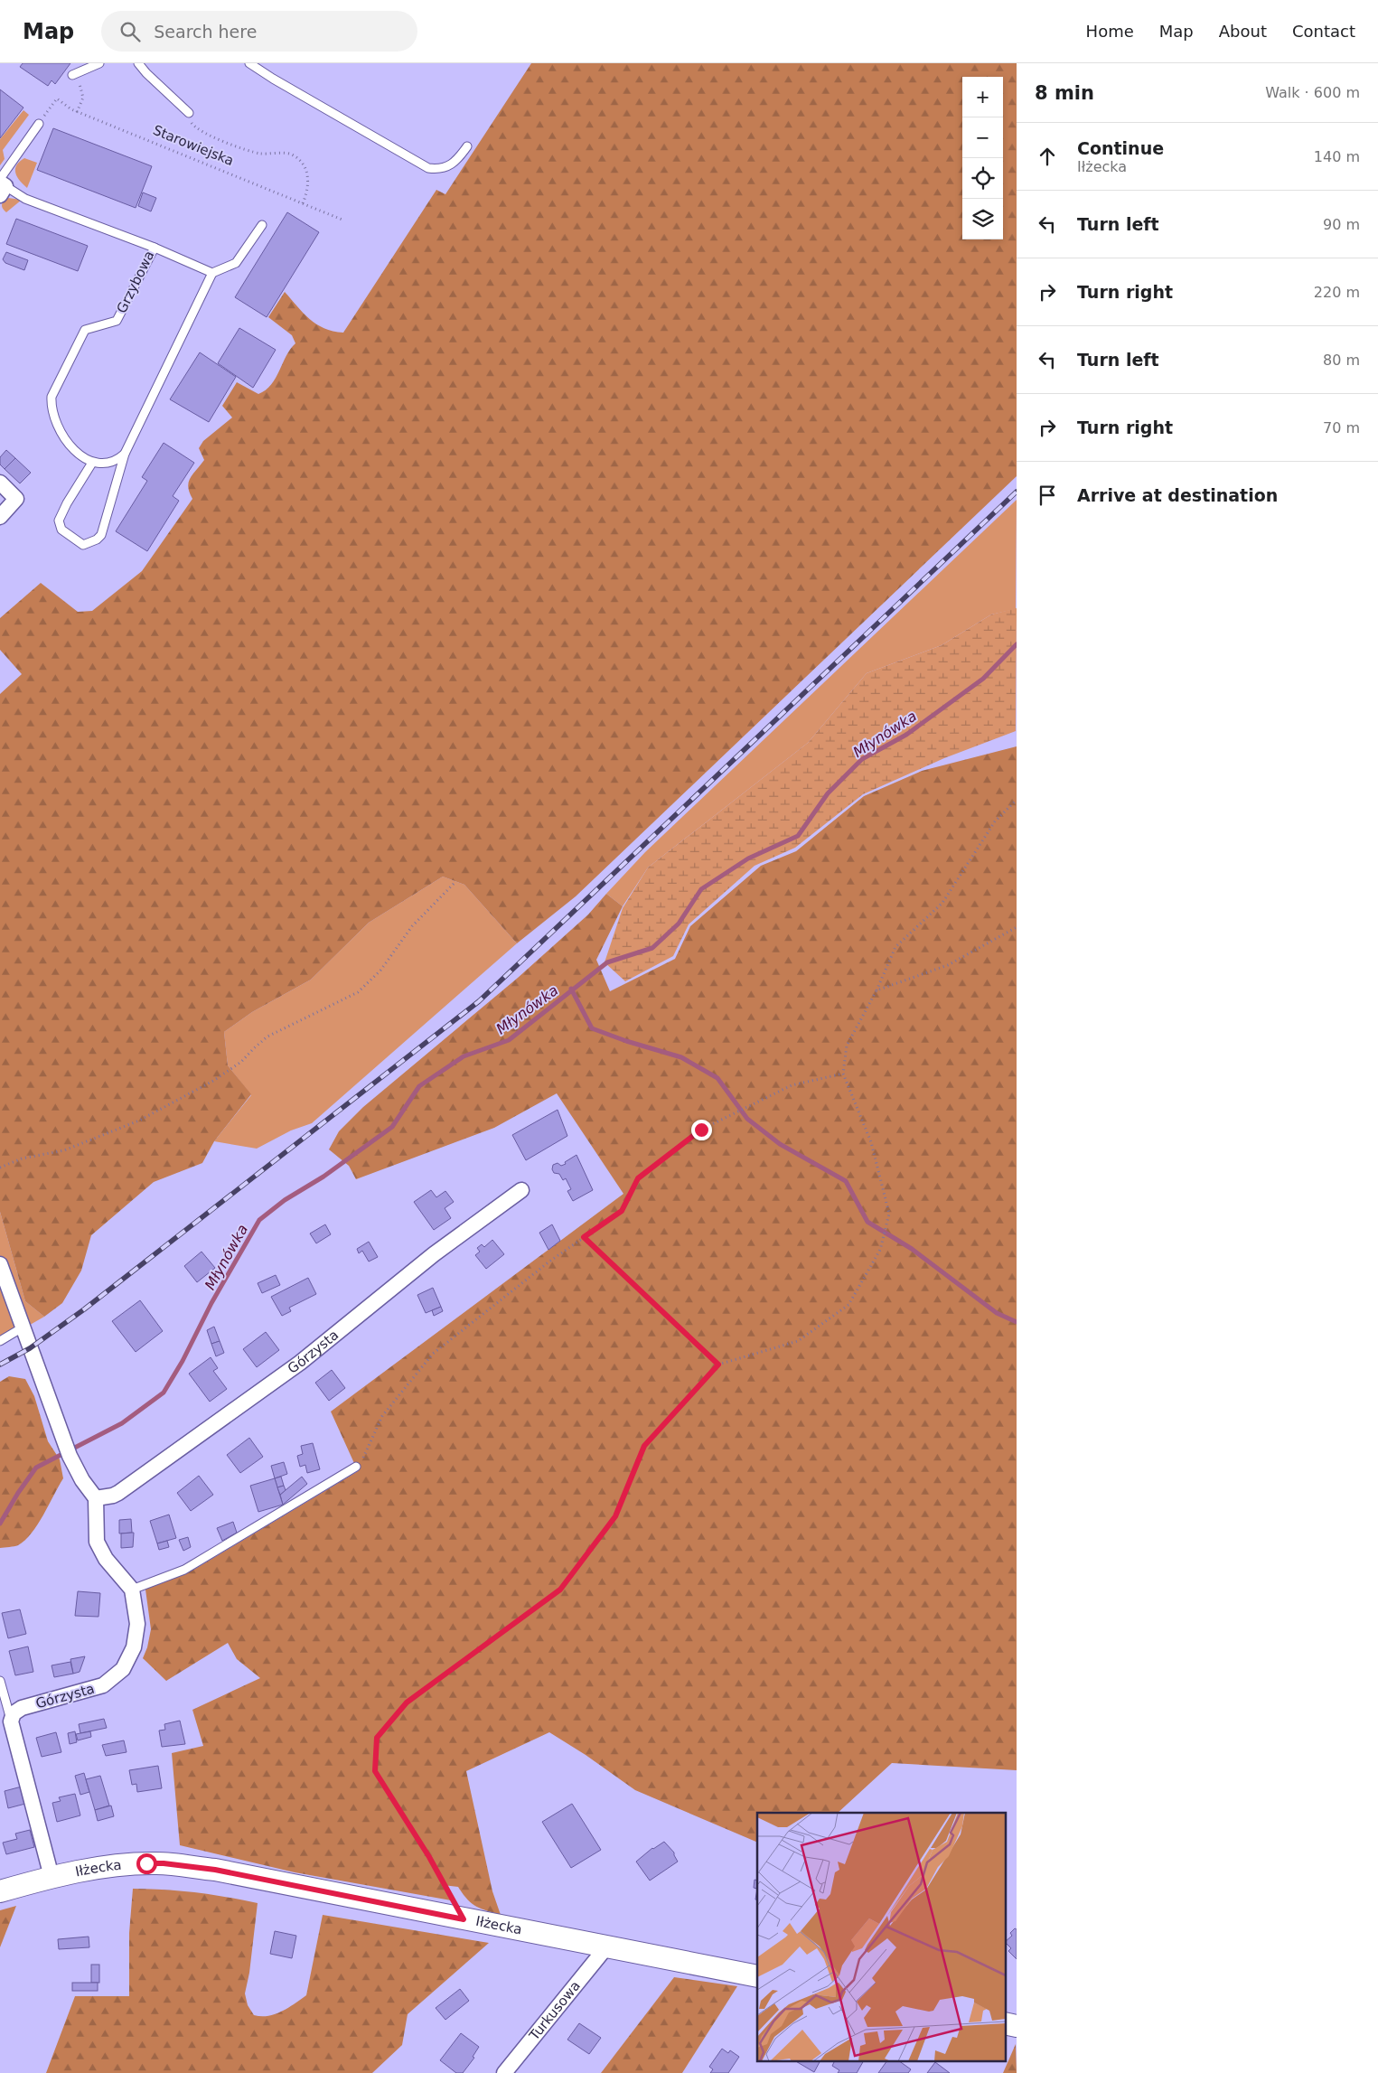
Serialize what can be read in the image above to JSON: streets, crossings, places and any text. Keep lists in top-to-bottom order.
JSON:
{
  "streets": {
    "main road": ["Iłżecka"],
    "street": ["Górzysta", "Turkusowa"],
    "lane": ["Grzybowa"],
    "path": ["Starowiejska"]
  },
  "crossings": [
    ["Iłżecka", "Turkusowa"]
  ],
  "water": ["Młynówka"],
  "page": {
    "header": "Map",
    "search": "Search here",
    "nav": [
      "Home",
      "Map",
      "About",
      "Contact"
    ],
    "heading": ["8 min", "Walk · 600 m"],
    "map_buttons": ["+", "−"],
    "list": [
      ["Continue", "Iłżecka", "140 m"],
      ["Turn left", "90 m"],
      ["Turn right", "220 m"],
      ["Turn left", "80 m"],
      ["Turn right", "70 m"],
      "Arrive at destination"
    ]
  }
}
